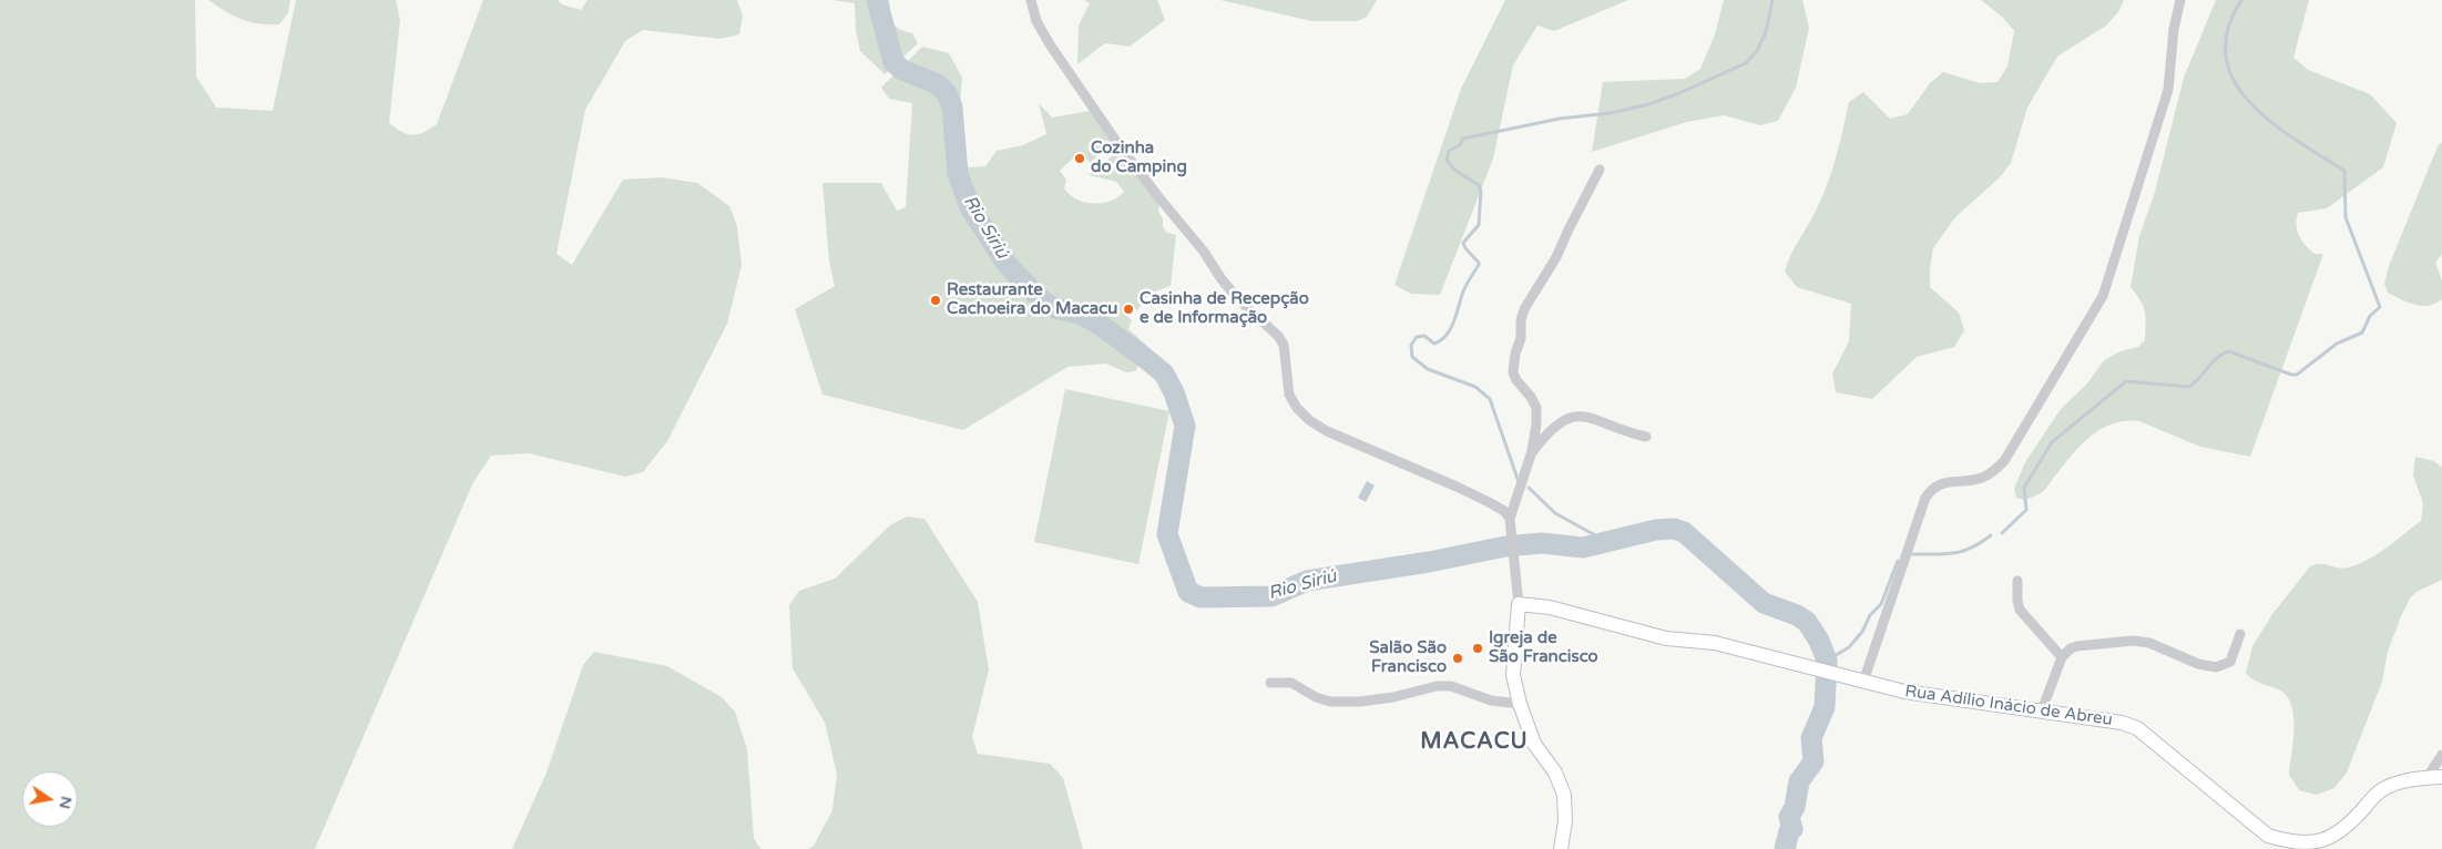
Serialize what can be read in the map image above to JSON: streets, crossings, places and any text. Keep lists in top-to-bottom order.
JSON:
{
  "streets": {
    "street": ["Rua Adílio Inácio de Abreu"]
  },
  "districts": ["MACACU"],
  "water": ["Rio Siriú"],
  "places": [
    "Cozinha do Camping",
    "Restaurante Cachoeira do Macacu",
    "Casinha de Recepção e de Informação",
    "Igreja de São Francisco",
    "Salão São Francisco"
  ],
  "north": "right"
}
